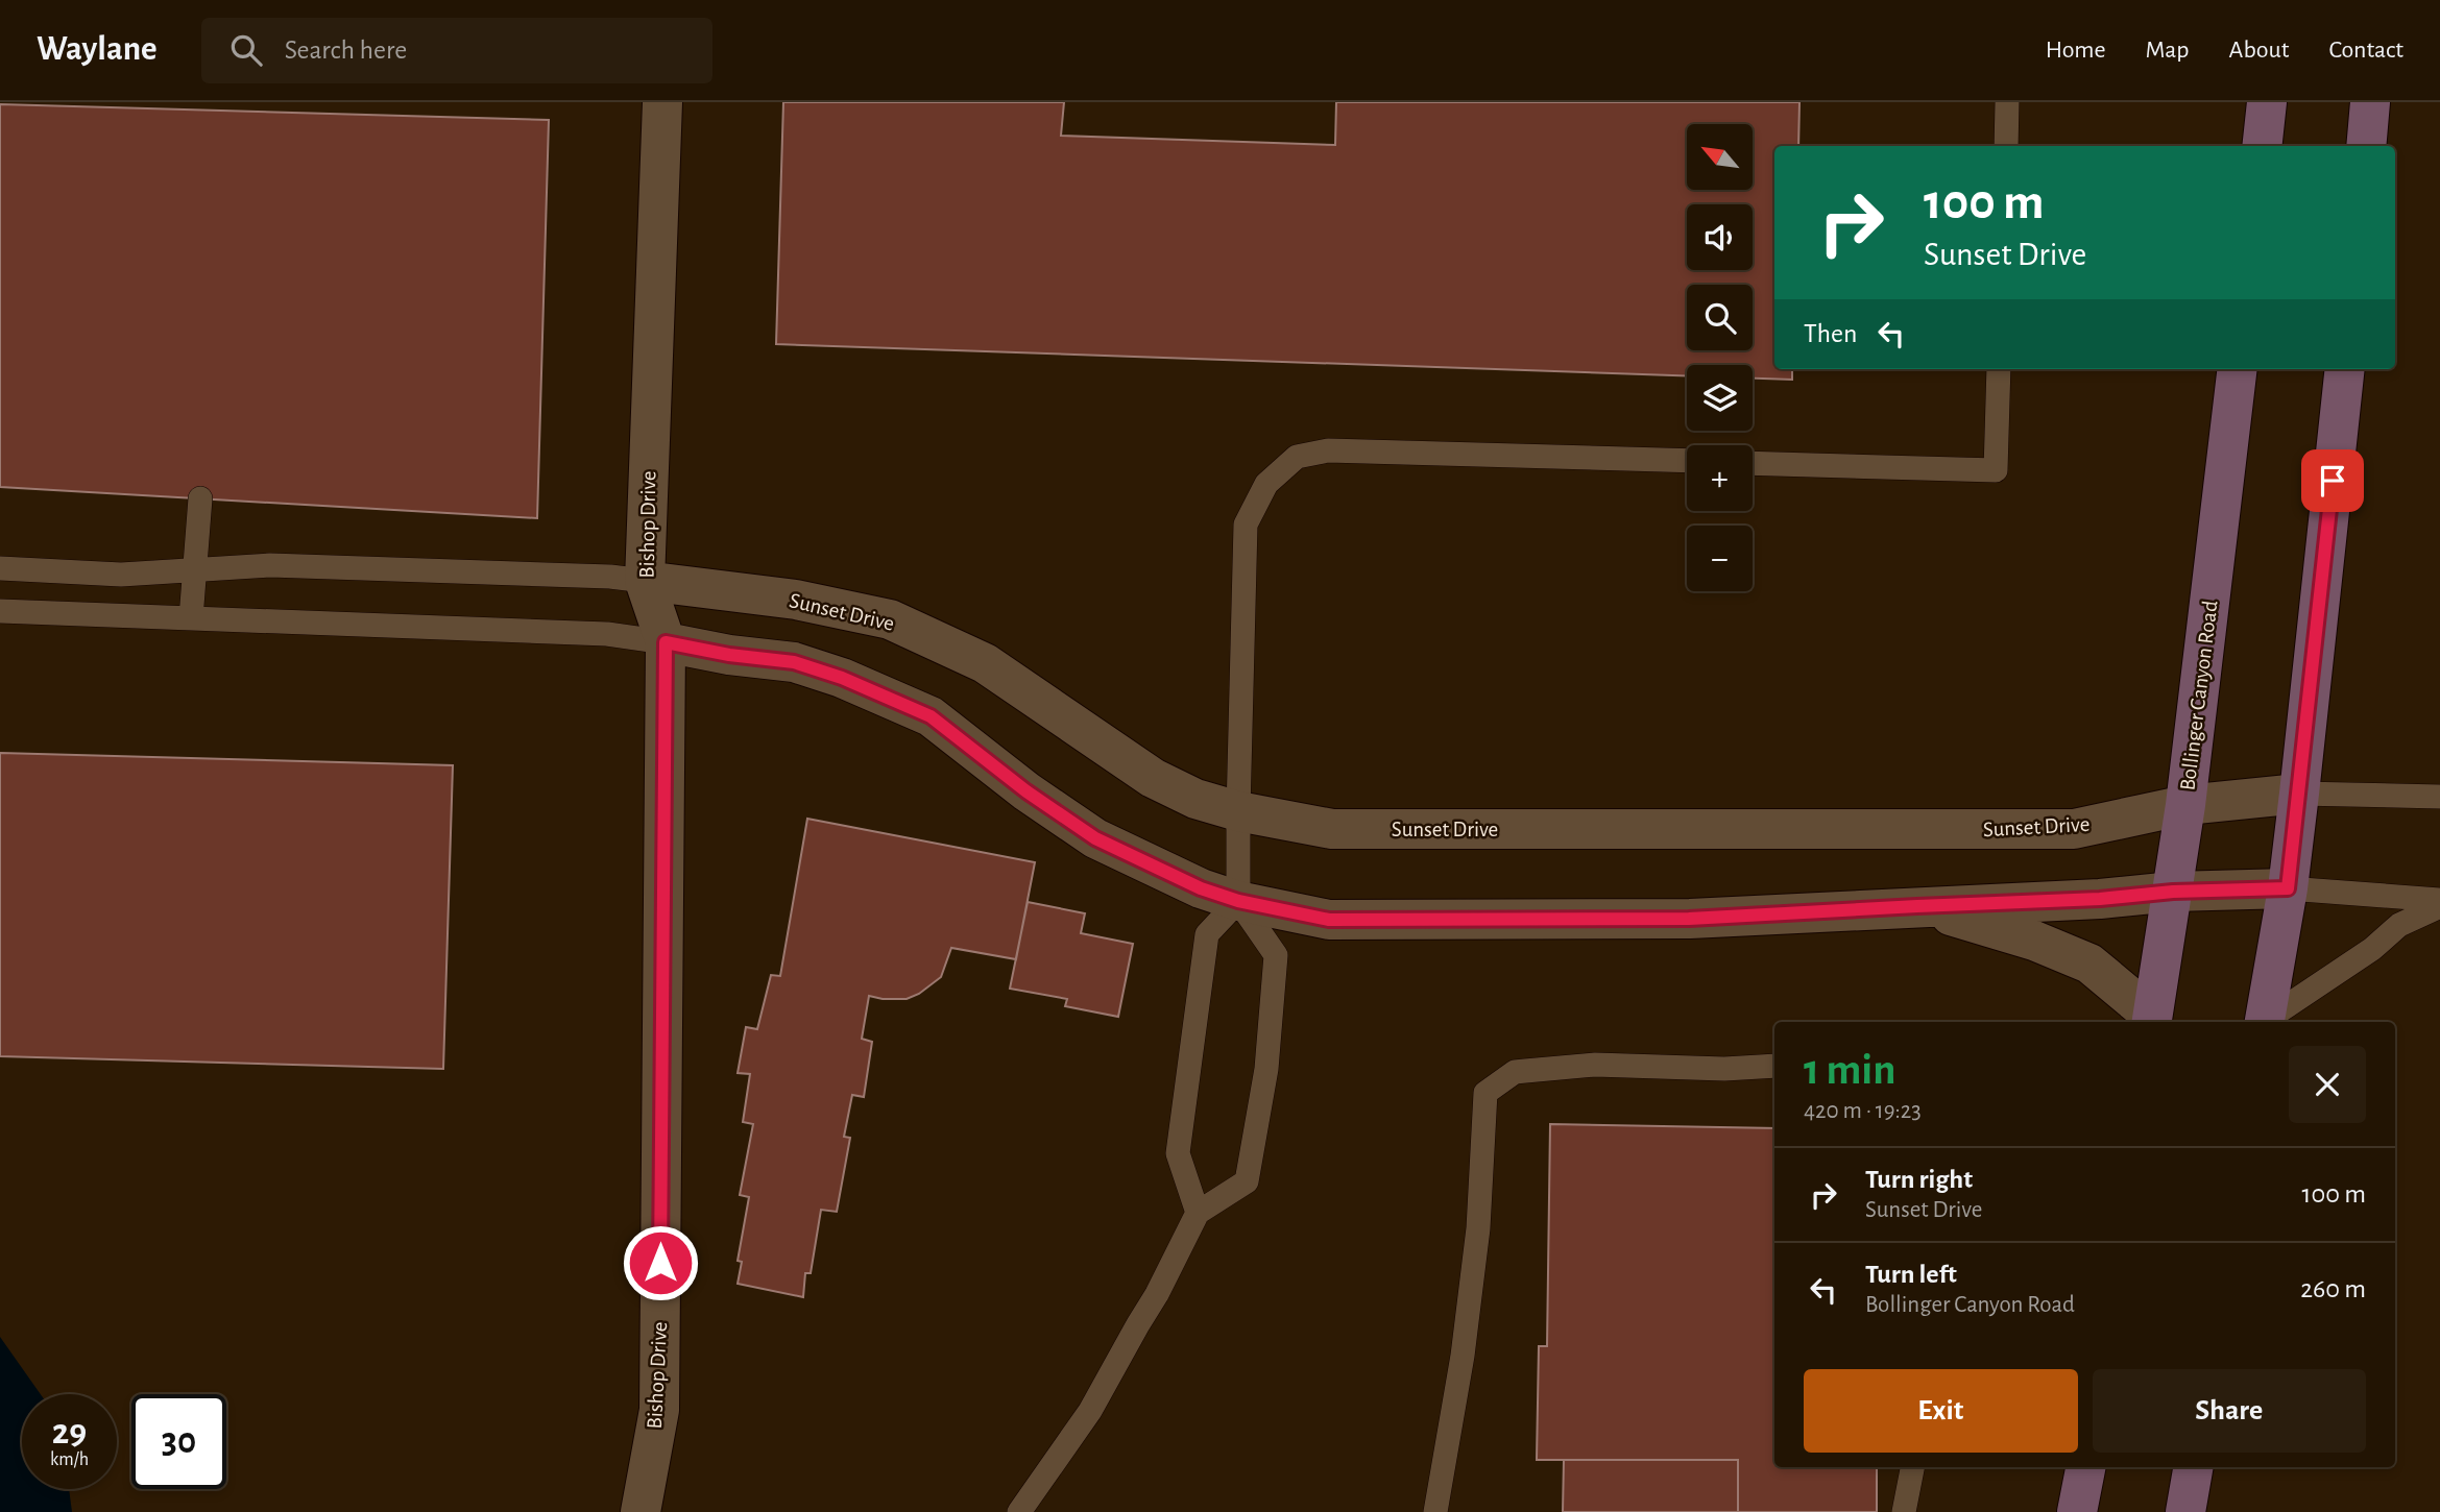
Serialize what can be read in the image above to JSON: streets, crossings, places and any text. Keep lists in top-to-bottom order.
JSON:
{
  "streets": {
    "main road": ["Bollinger Canyon Road"],
    "street": ["Bishop Drive", "Sunset Drive"]
  },
  "crossings": [
    ["Bishop Drive", "Sunset Drive"],
    ["Sunset Drive", "Bollinger Canyon Road"]
  ],
  "north": "top left",
  "page": {
    "header": "Waylane",
    "search": "Search here",
    "nav": [
      "Home",
      "Map",
      "About",
      "Contact"
    ],
    "map_buttons": ["+", "−"],
    "turn": ["100 m", "Sunset Drive"],
    "then": "Then",
    "heading": ["1 min", "420 m · 19:23"],
    "list": [
      {
        "name": "Turn right",
        "note": "Sunset Drive",
        "value": "100 m"
      },
      {
        "name": "Turn left",
        "note": "Bollinger Canyon Road",
        "value": "260 m"
      }
    ],
    "buttons": ["Exit", "Share"],
    "speed": "29 km/h",
    "limit": "30"
  }
}
